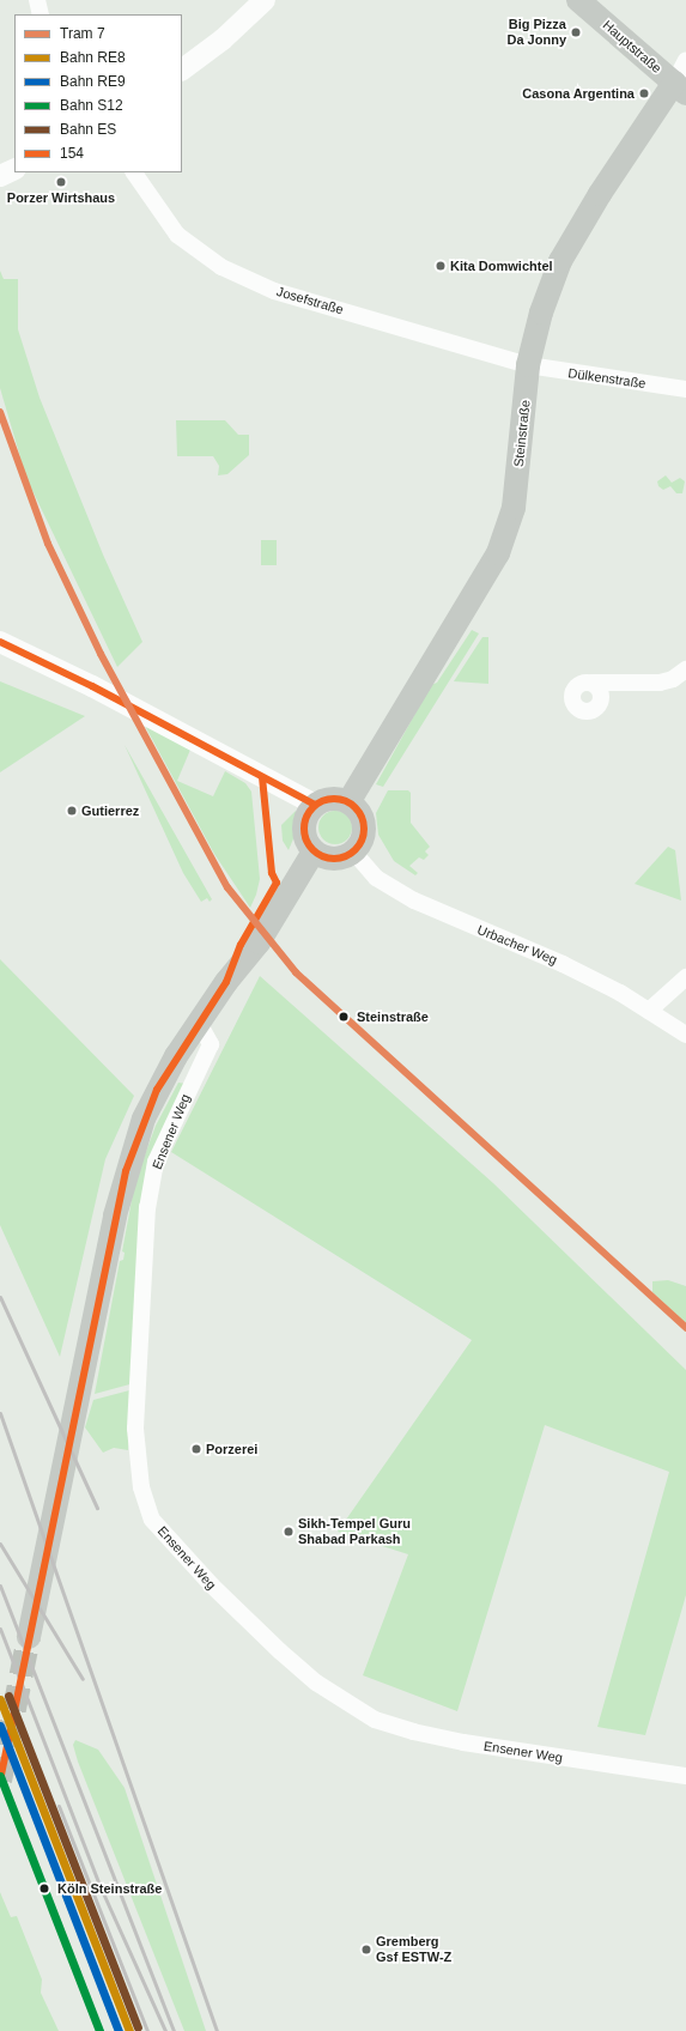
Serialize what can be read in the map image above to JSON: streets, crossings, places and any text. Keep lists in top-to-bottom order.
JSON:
{
  "streets": {
    "main road": ["Hauptstraße", "Steinstraße"],
    "street": [
      "Josefstraße",
      "Dülkenstraße",
      "Urbacher Weg",
      "Ensener Weg"
    ]
  },
  "crossings": [
    ["Hauptstraße", "Steinstraße"],
    ["Josefstraße", "Dülkenstraße"],
    ["Josefstraße", "Steinstraße"],
    ["Dülkenstraße", "Steinstraße"],
    ["Steinstraße", "Urbacher Weg"]
  ],
  "places": [
    "Big Pizza Da Jonny",
    "Casona Argentina",
    "Porzer Wirtshaus",
    "Kita Domwichtel",
    "Gutierrez",
    "Steinstraße",
    "Porzerei",
    "Sikh-Tempel Guru Shabad Parkash",
    "Köln Steinstraße",
    "Gremberg Gsf ESTW-Z"
  ],
  "lines": [
    "tram line 7",
    "transit line 154",
    "rail line ES",
    "rail line RE8",
    "rail line RE9",
    "rail line S12"
  ],
  "legend": [
    "Tram 7",
    "Bahn RE8",
    "Bahn RE9",
    "Bahn S12",
    "Bahn ES",
    "154"
  ]
}
